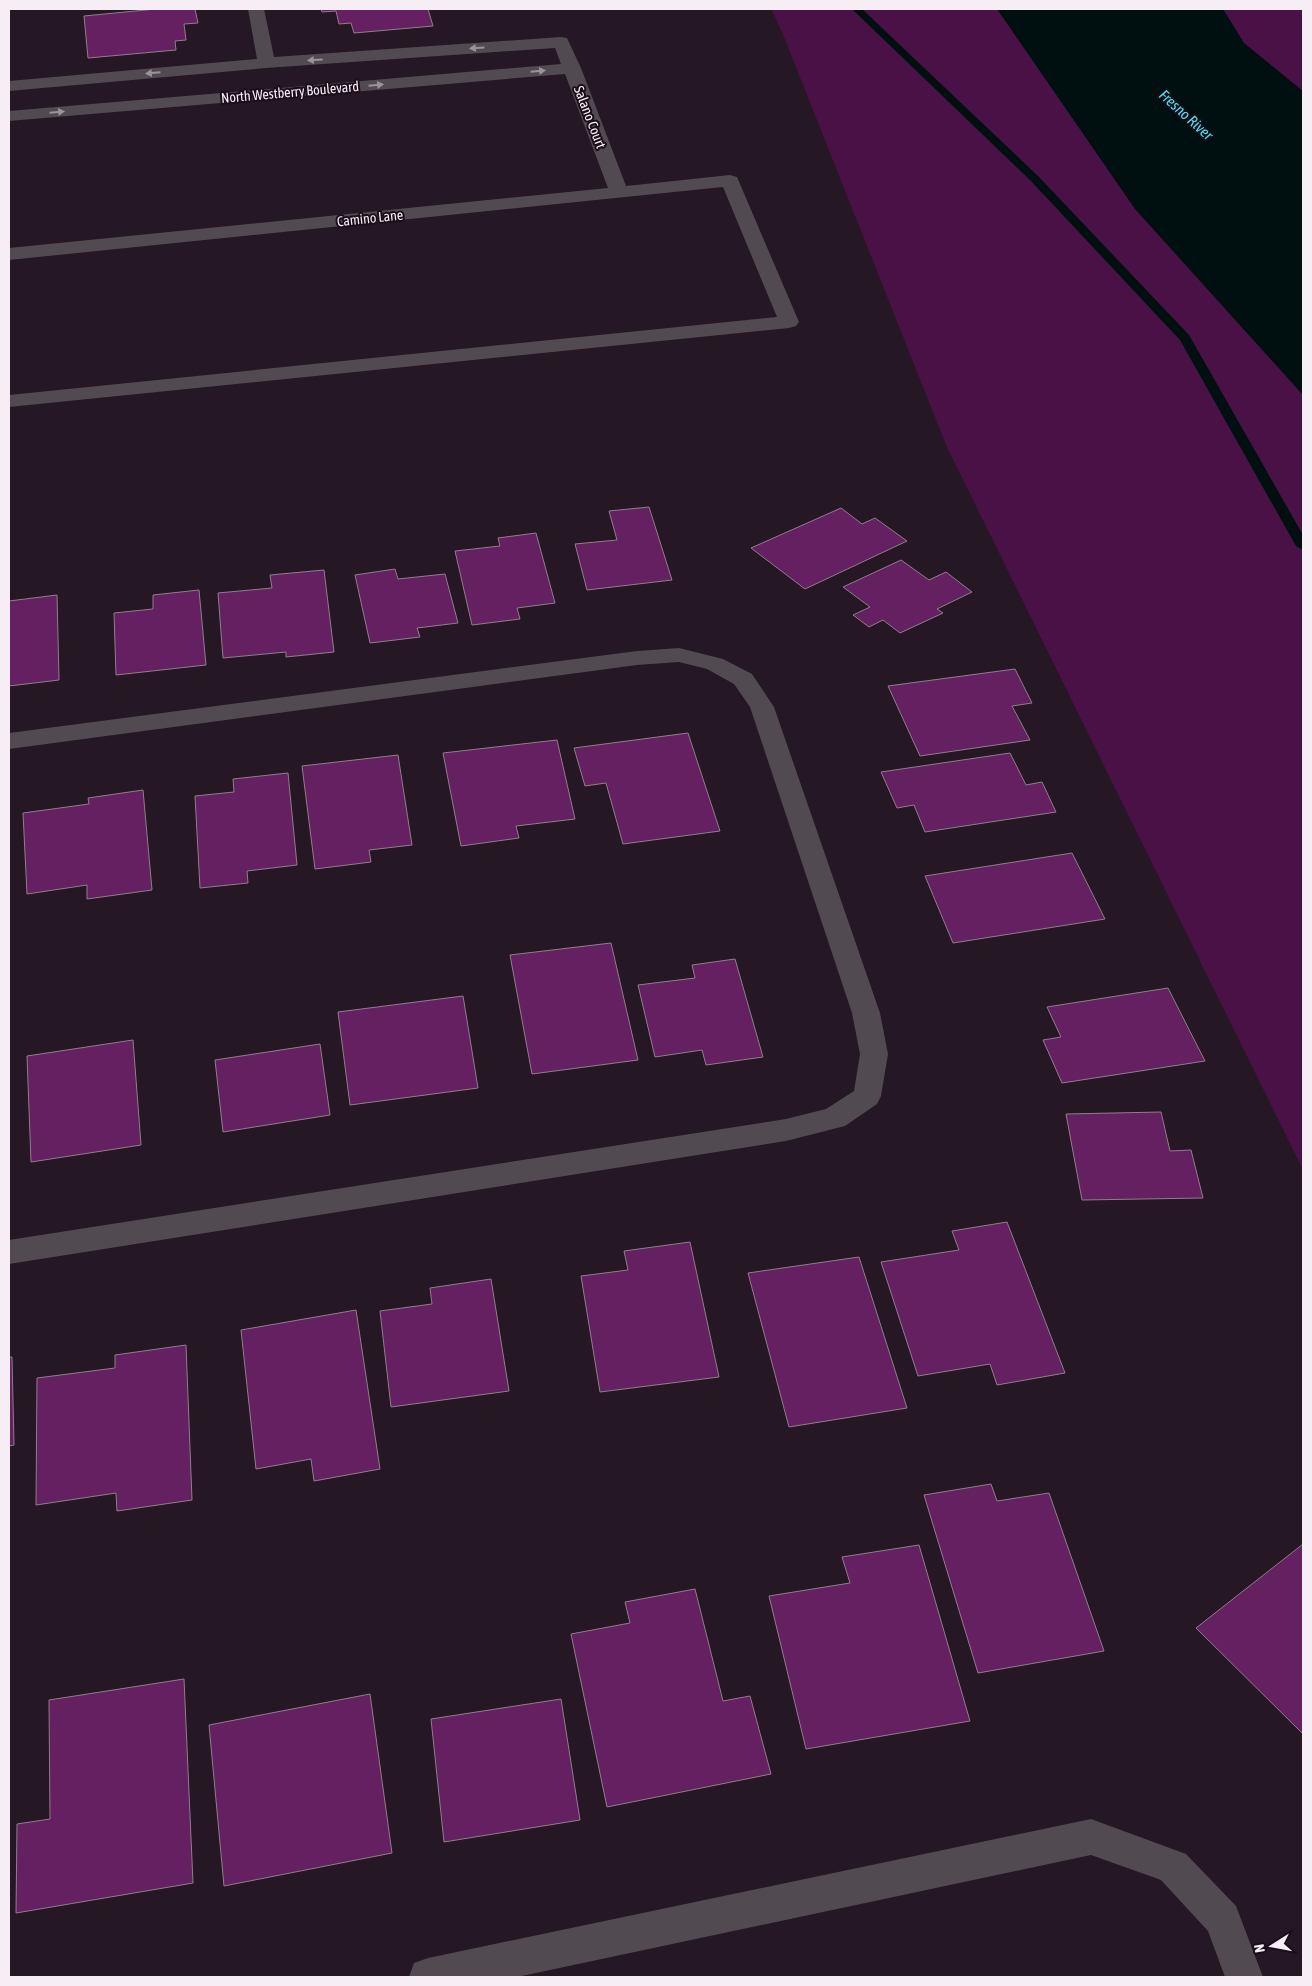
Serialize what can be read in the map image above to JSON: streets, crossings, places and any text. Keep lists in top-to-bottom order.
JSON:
{
  "streets": {
    "street": ["North Westberry Boulevard", "Salano Court", "Camino Lane"]
  },
  "crossings": [
    ["North Westberry Boulevard", "Salano Court"],
    ["Salano Court", "Camino Lane"]
  ],
  "water": ["Fresno River"],
  "north": "left"
}
